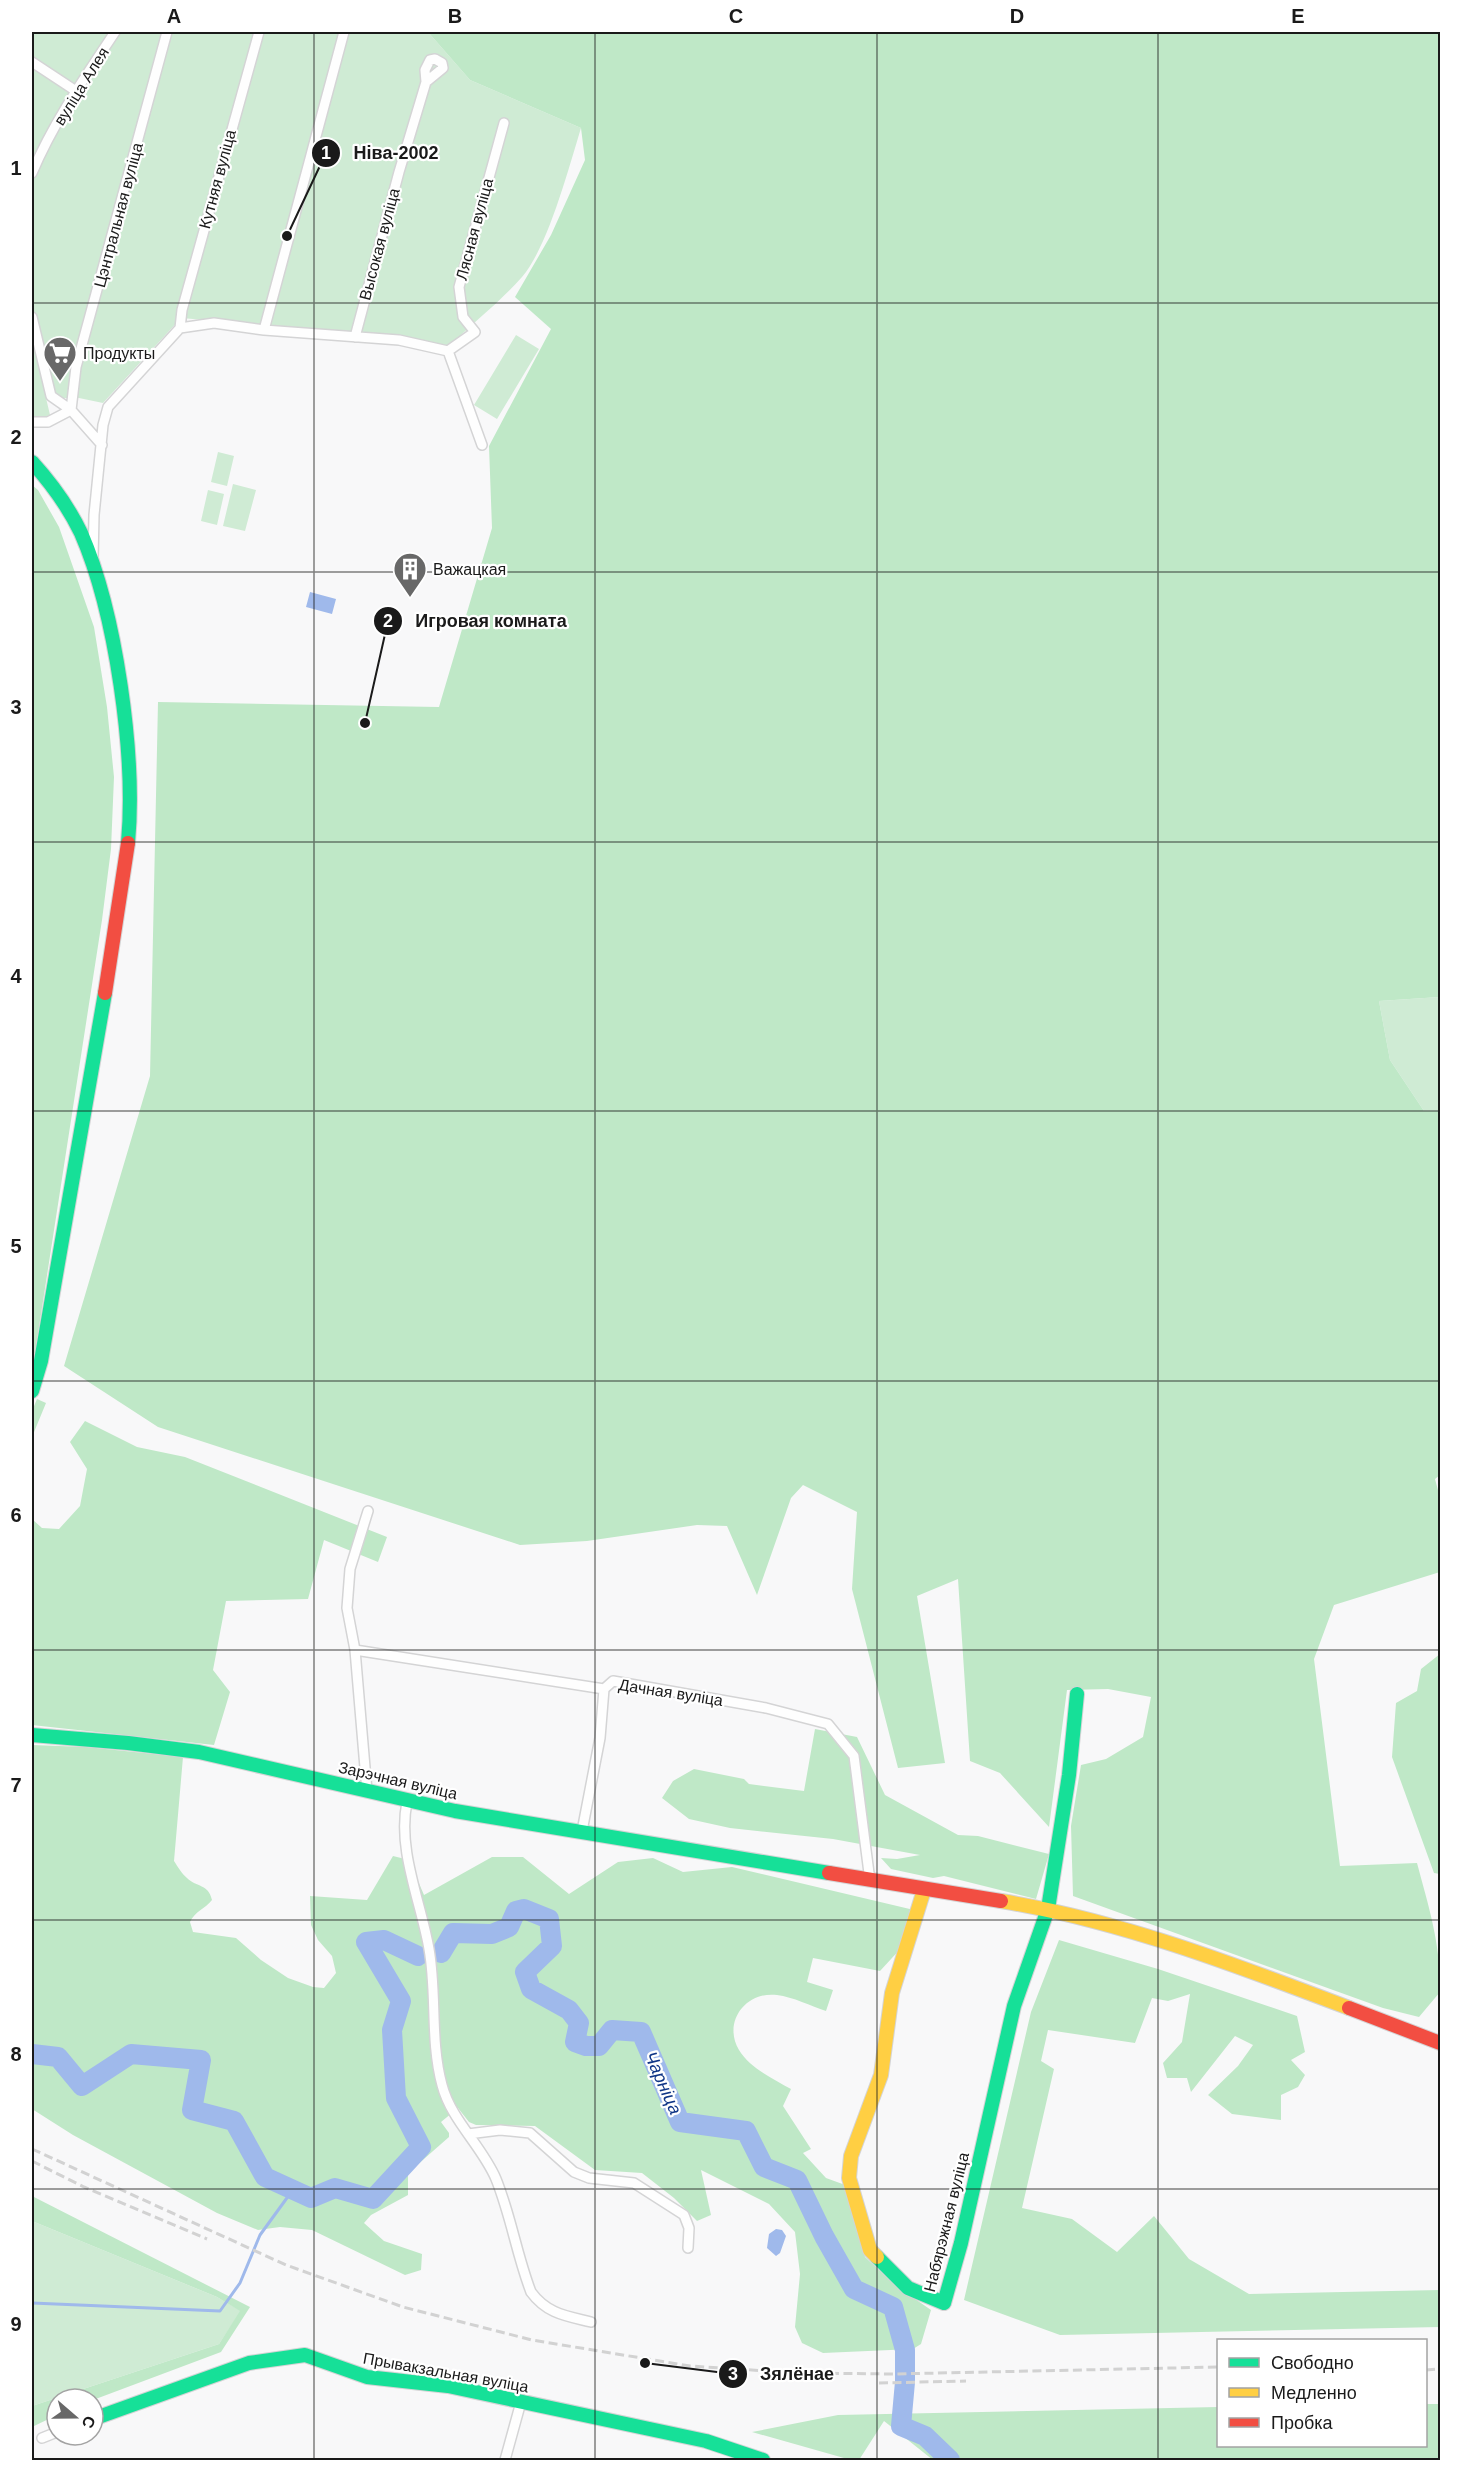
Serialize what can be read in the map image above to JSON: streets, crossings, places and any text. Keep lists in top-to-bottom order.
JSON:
{
  "streets": {
    "street": [
      "вуліца Алея",
      "Кутняя вуліца",
      "Цэнтральная вуліца",
      "Лясная вуліца",
      "Высокая вуліца",
      "Дачная вуліца",
      "Зарэчная вуліца",
      "Набярэжная вуліца",
      "Прывакзальная вуліца"
    ]
  },
  "crossings": [
    ["Дачная вуліца", "Зарэчная вуліца"],
    ["Зарэчная вуліца", "Набярэжная вуліца"]
  ],
  "water": ["Чарніца"],
  "places": {
    "other": ["Ніва-2002", "Игровая комната", "Зялёнае"],
    "supermarket": ["Продукты"],
    "building": ["Важацкая"]
  },
  "legend": ["Свободно", "Медленно", "Пробка"],
  "north": "right",
  "grid": {
    "columns": [
      "A",
      "B",
      "C",
      "D",
      "E"
    ],
    "rows": [
      "1",
      "2",
      "3",
      "4",
      "5",
      "6",
      "7",
      "8",
      "9"
    ]
  }
}
